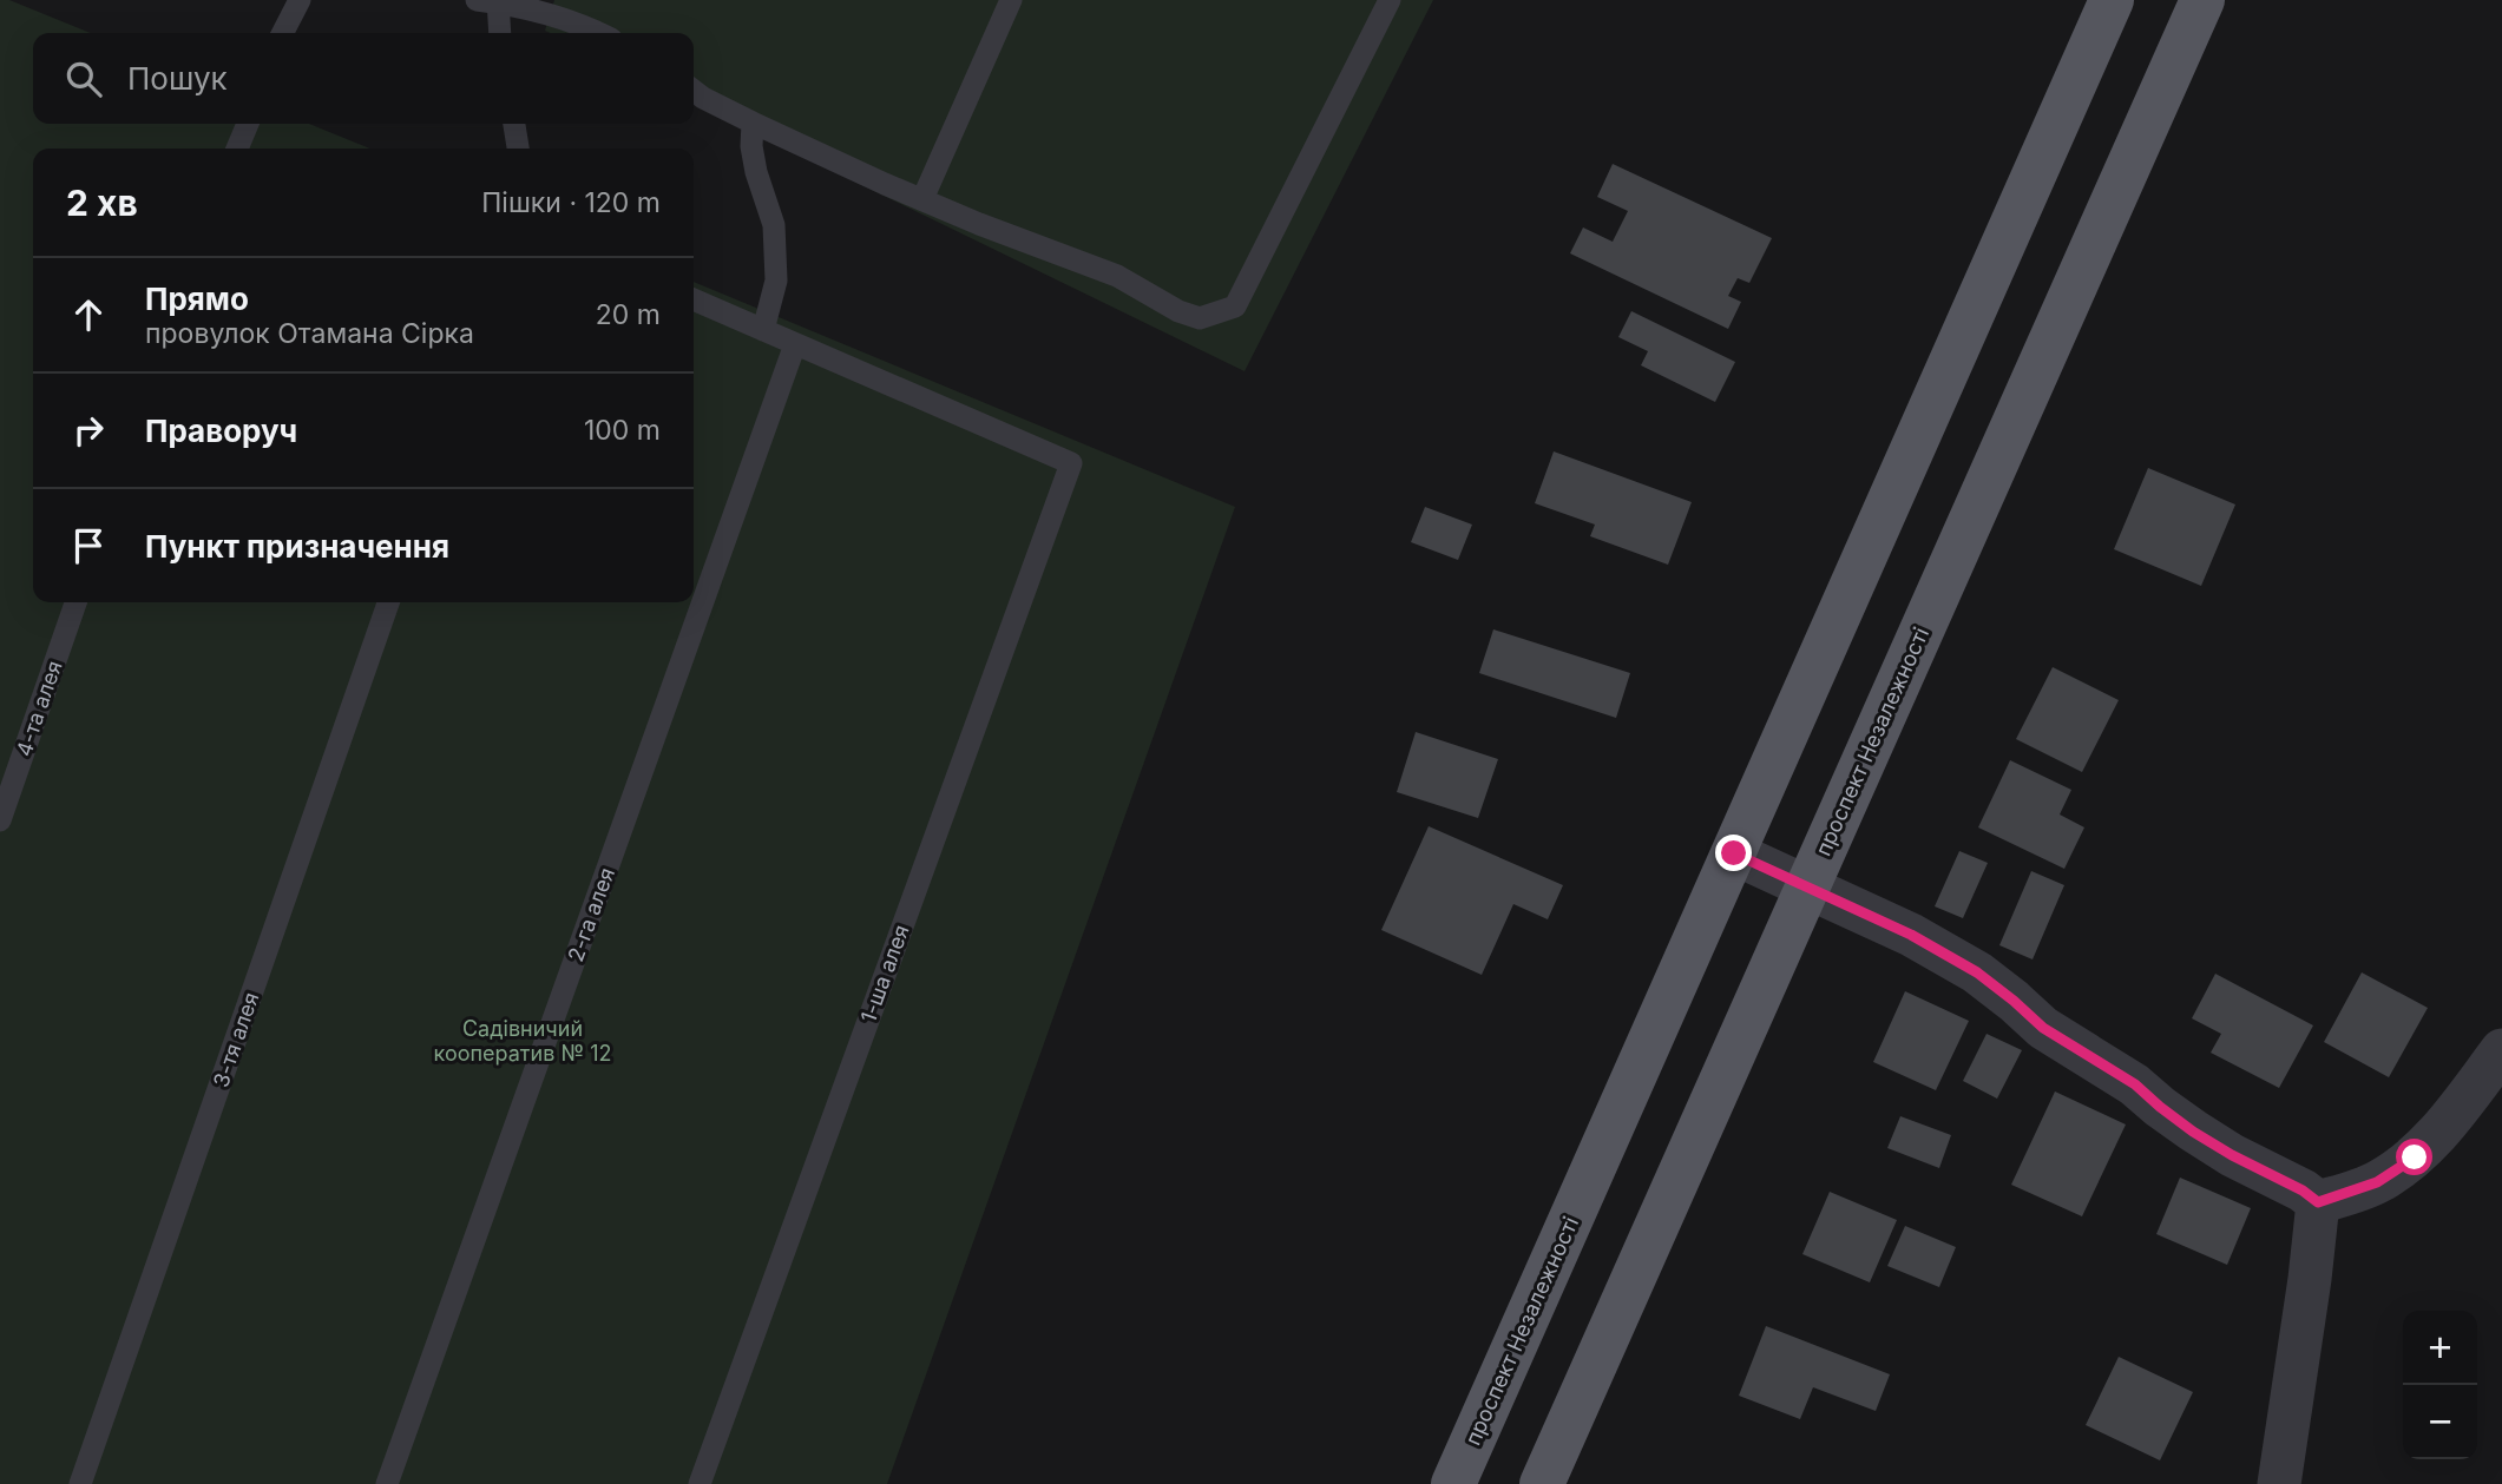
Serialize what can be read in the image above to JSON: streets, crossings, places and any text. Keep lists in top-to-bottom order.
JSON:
{
  "streets": {
    "main road": ["проспект Незалежності"],
    "lane": [
      "4-та алея",
      "2-га алея",
      "1-ша алея",
      "3-тя алея"
    ]
  },
  "crossings": [
    ["2-га алея", "1-ша алея"]
  ],
  "parks": ["Садівничий кооператив № 12"],
  "page": {
    "search": "Пошук",
    "heading": ["2 хв", "Пішки · 120 m"],
    "list": [
      ["Прямо", "провулок Отамана Сірка", "20 m"],
      ["Праворуч", "100 m"],
      "Пункт призначення"
    ],
    "map_buttons": ["+", "−"]
  }
}
